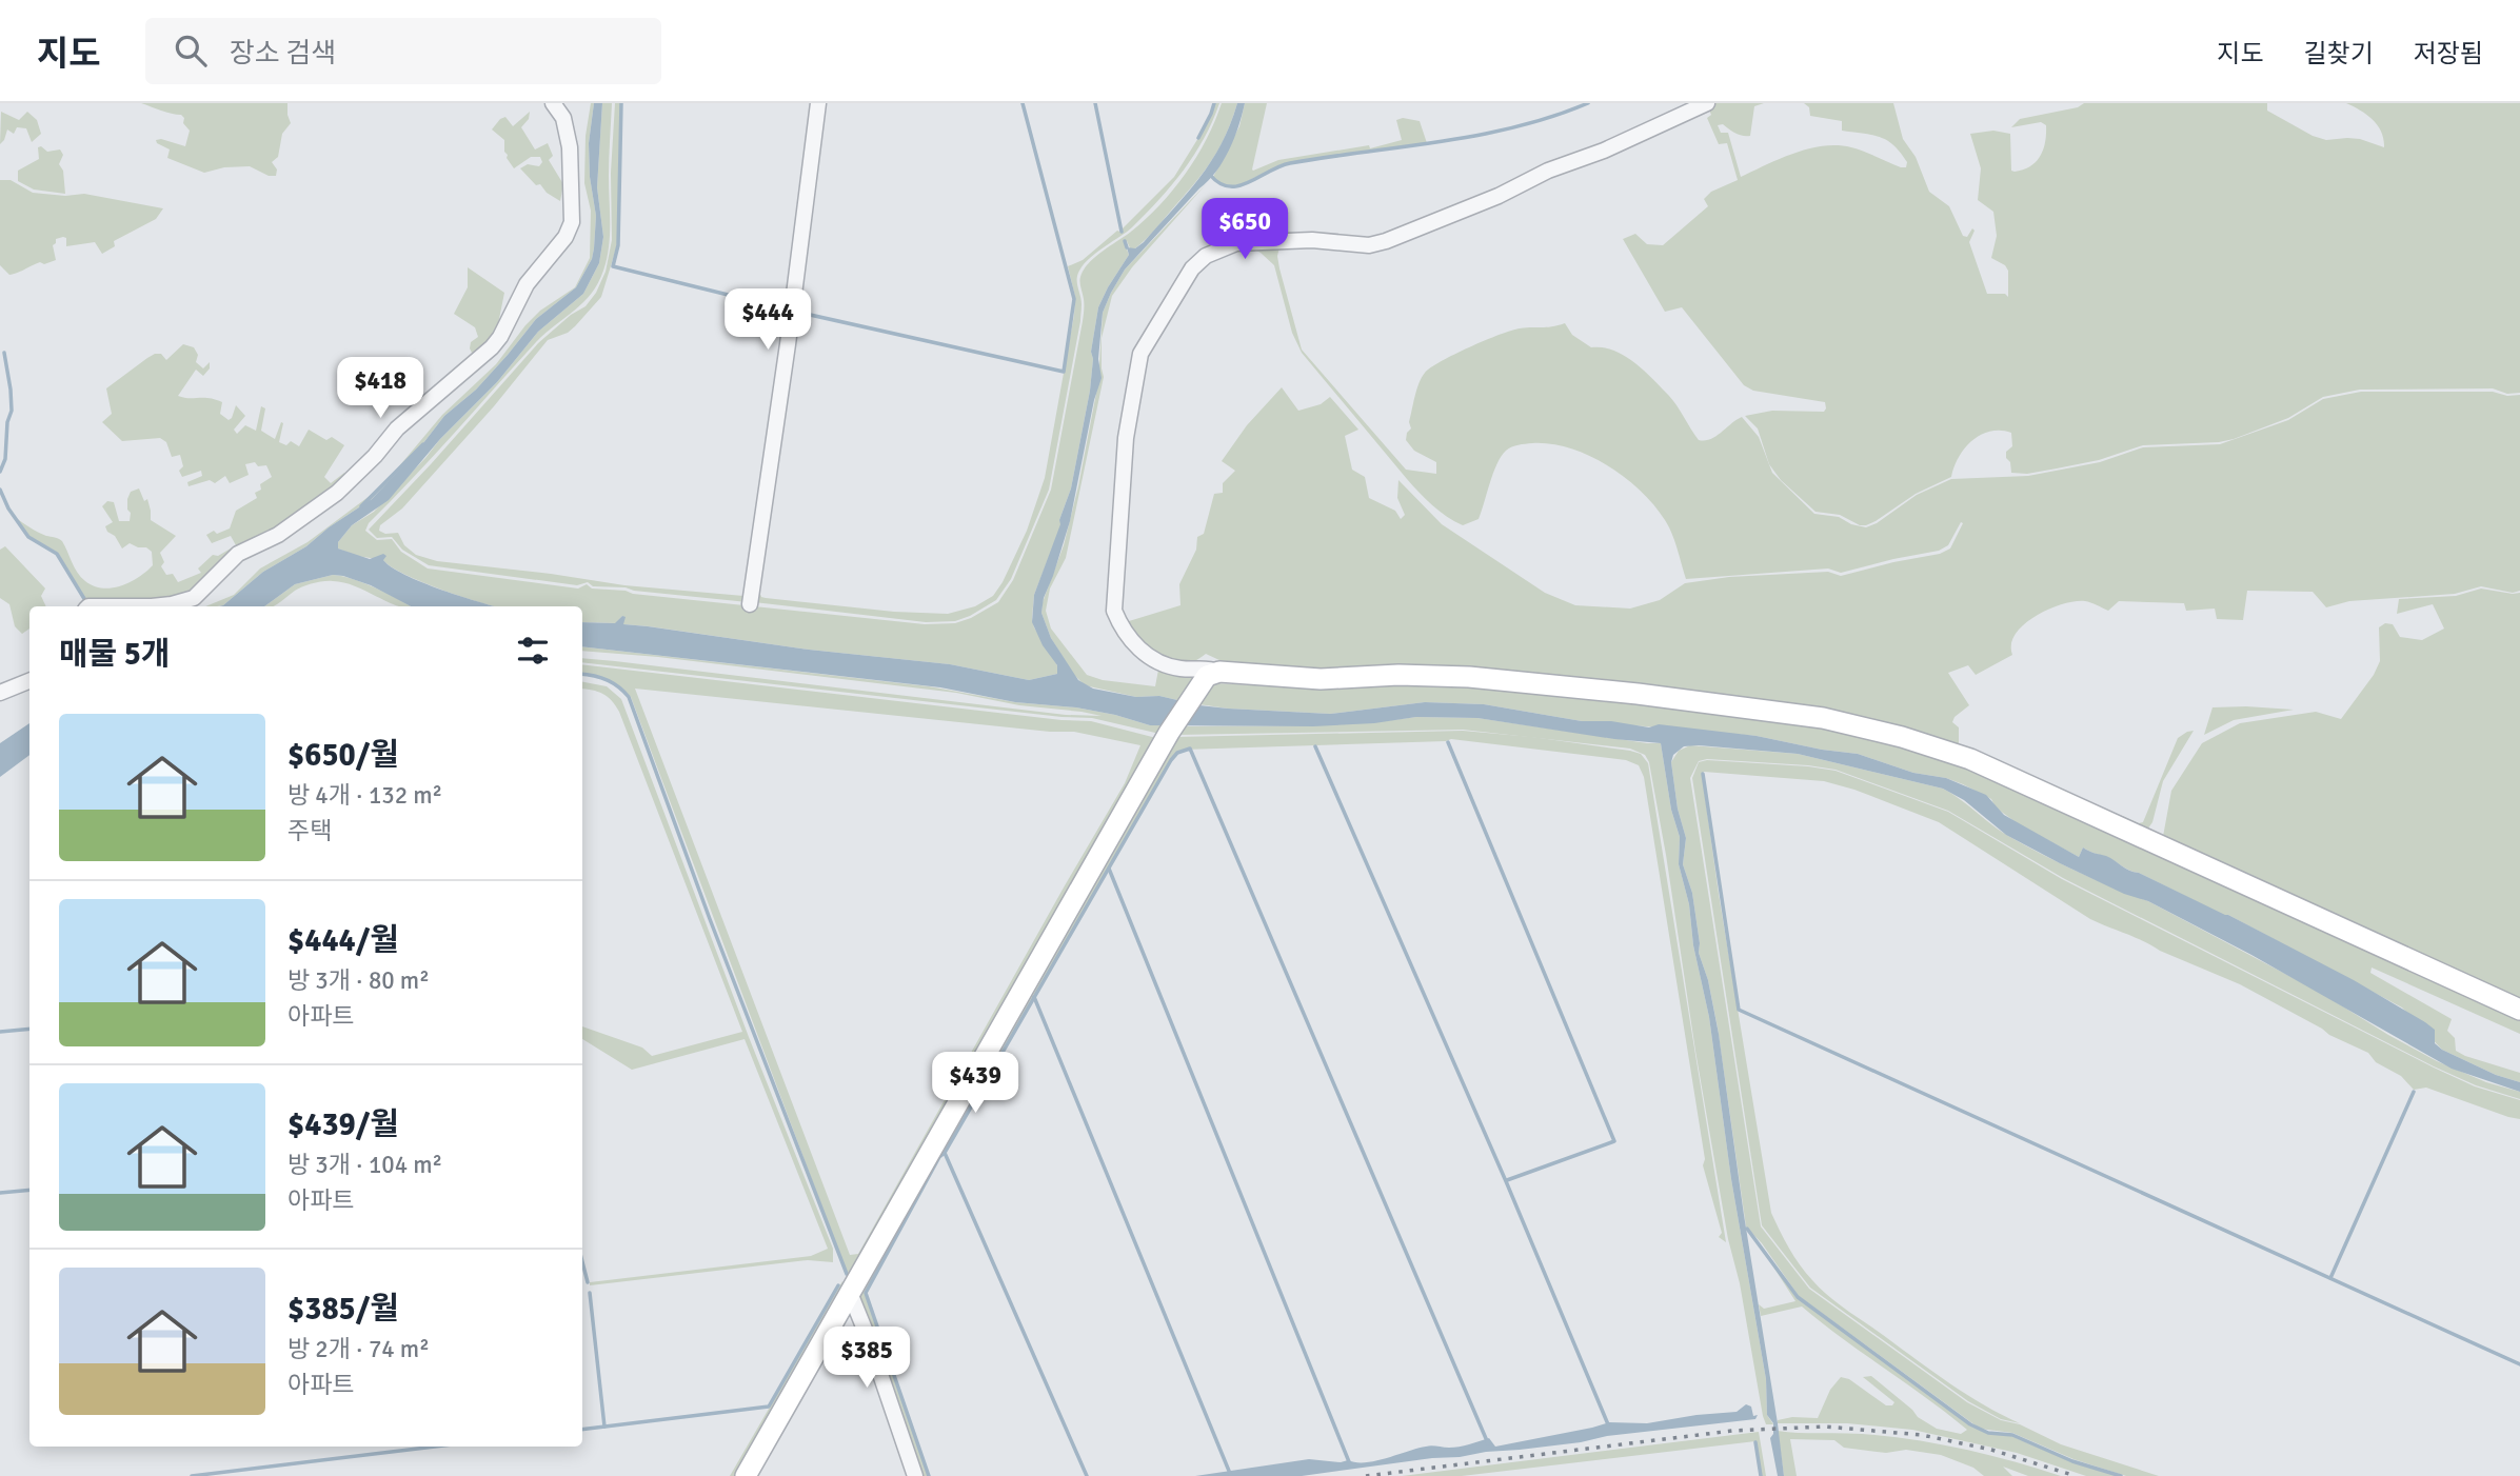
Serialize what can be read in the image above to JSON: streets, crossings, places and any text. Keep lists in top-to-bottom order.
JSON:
{
  "page": {
    "header": "지도",
    "search": "장소 검색",
    "nav": ["지도", "길찾기", "저장됨"],
    "price": [
      "$650",
      "$444",
      "$418",
      "$439",
      "$385"
    ],
    "heading": "매물 5개",
    "list": [
      {
        "name": "$650/월",
        "note": "방 4개 · 132 m² · 주택"
      },
      {
        "name": "$444/월",
        "note": "방 3개 · 80 m² · 아파트"
      },
      {
        "name": "$439/월",
        "note": "방 3개 · 104 m² · 아파트"
      },
      {
        "name": "$385/월",
        "note": "방 2개 · 74 m² · 아파트"
      }
    ]
  }
}
